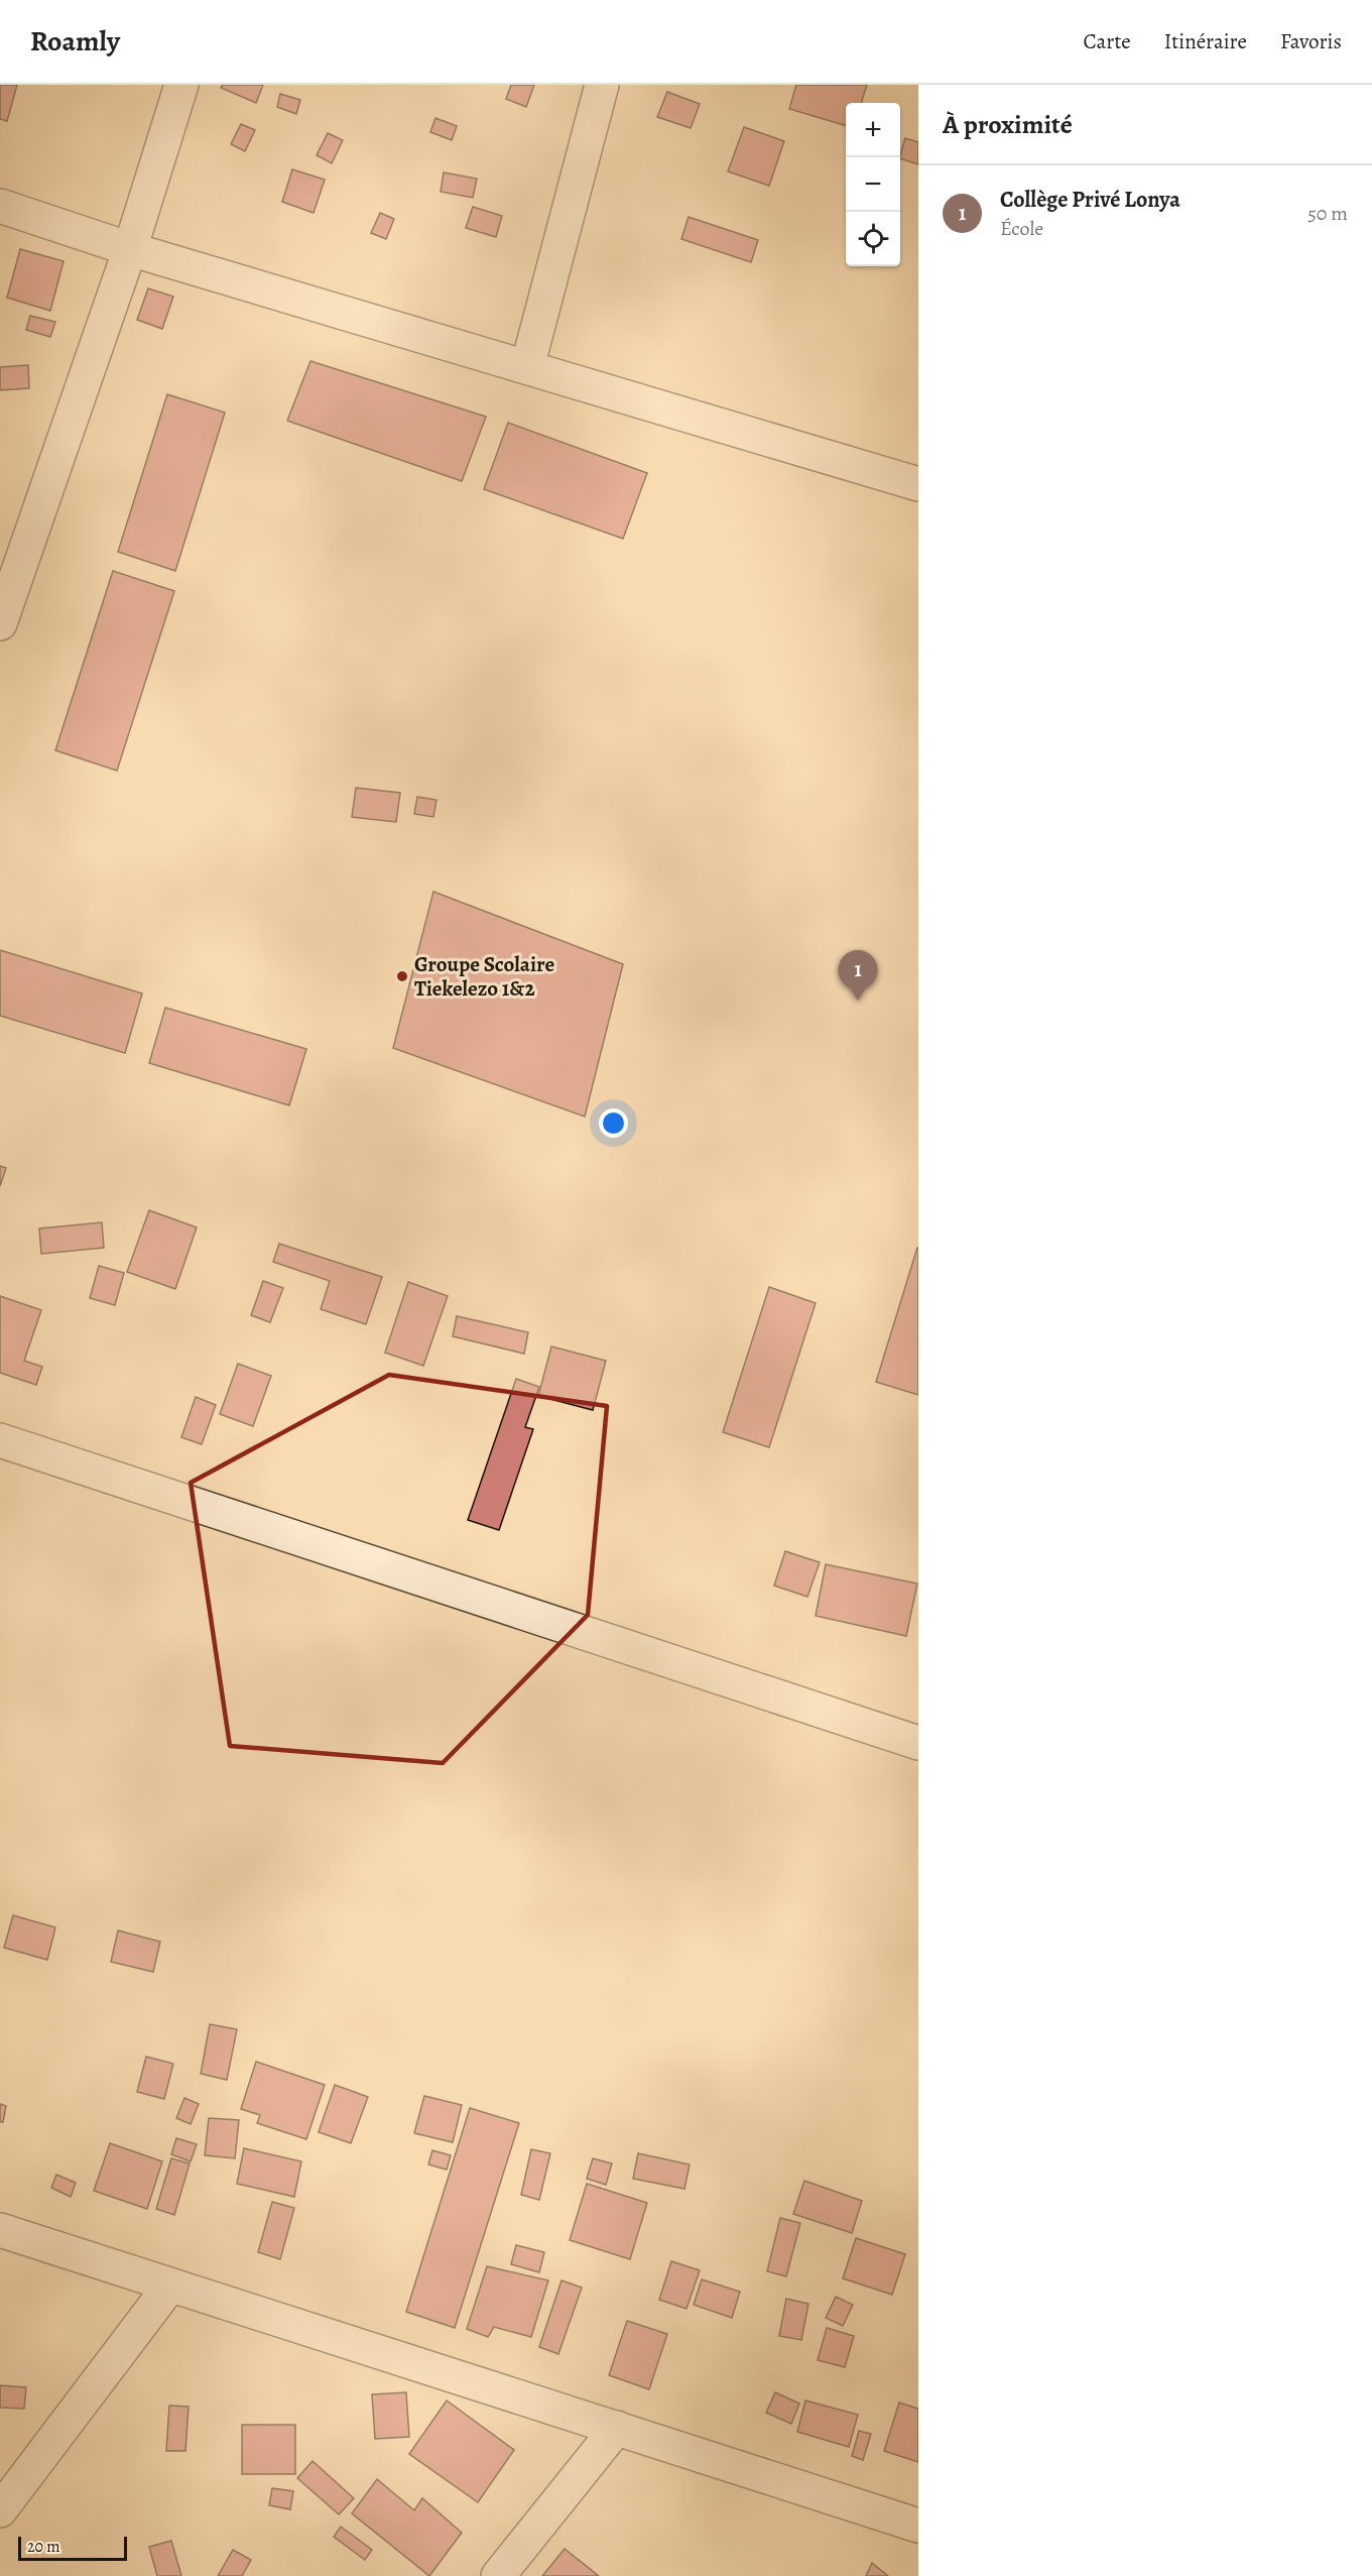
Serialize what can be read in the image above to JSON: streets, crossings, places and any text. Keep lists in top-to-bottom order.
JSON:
{
  "places": ["Groupe Scolaire Tiekelezo 1&2"],
  "scale_bar": "20 m",
  "page": {
    "header": "Roamly",
    "nav": ["Carte", "Itinéraire", "Favoris"],
    "heading": "À proximité",
    "map_buttons": ["+", "−"],
    "list": [
      {
        "mark": "1",
        "name": "Collège Privé Lonya",
        "note": "École",
        "value": "50 m"
      }
    ],
    "pins": "1",
    "scale": "20 m"
  }
}
